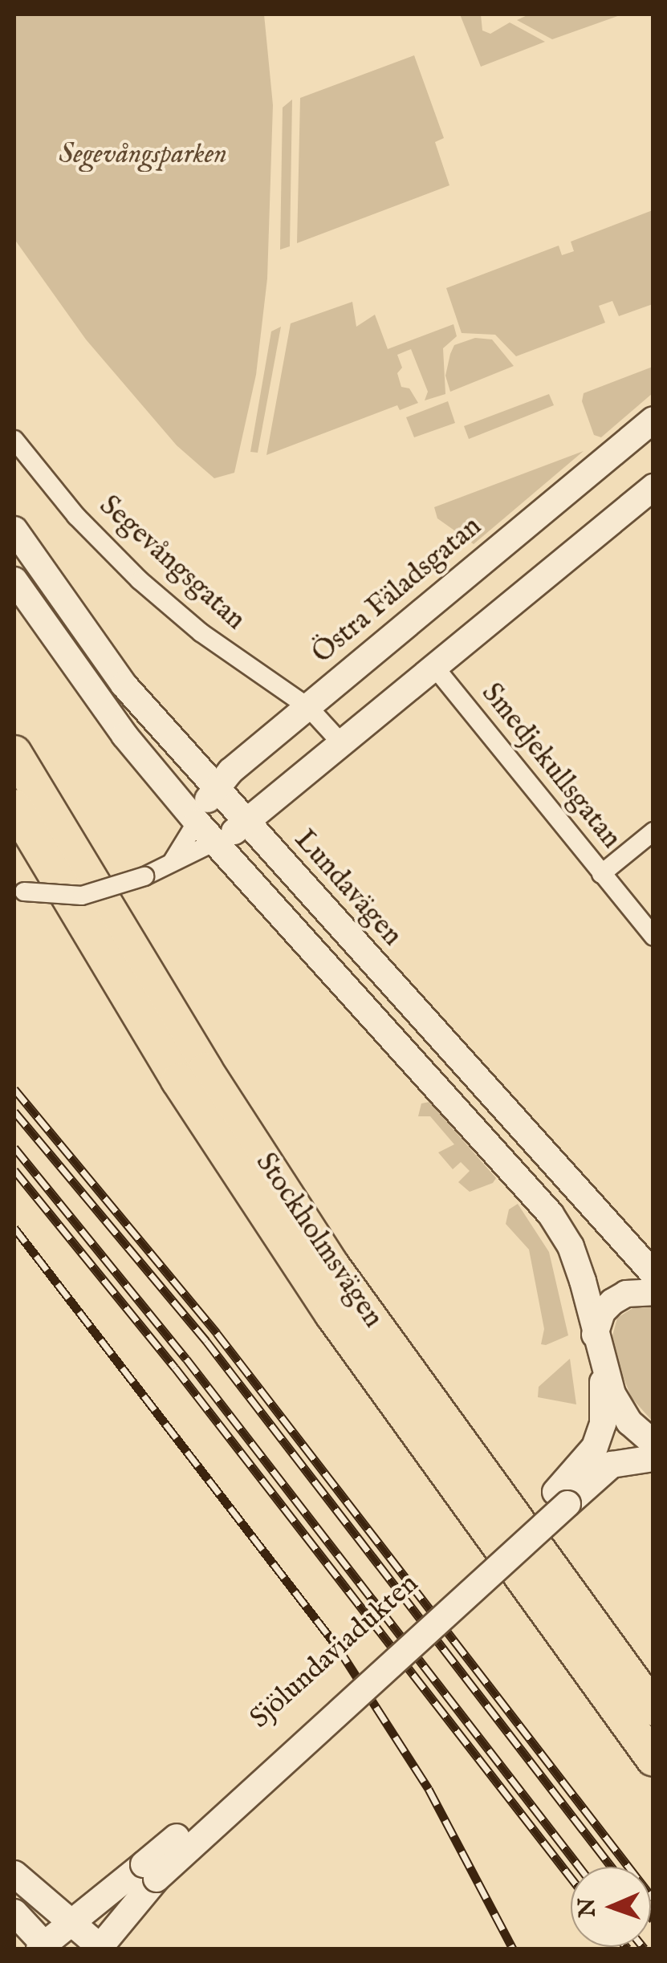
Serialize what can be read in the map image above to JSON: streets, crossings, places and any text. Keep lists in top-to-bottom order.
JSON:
{
  "streets": {
    "highway": ["Stockholmsvägen"],
    "main road": ["Östra Fäladsgatan", "Lundavägen", "Sjölundaviadukten"],
    "street": ["Segevångsgatan", "Smedjekullsgatan"]
  },
  "crossings": [
    ["Segevångsgatan", "Östra Fäladsgatan"],
    ["Östra Fäladsgatan", "Lundavägen"]
  ],
  "parks": ["Segevångsparken"],
  "north": "left"
}
